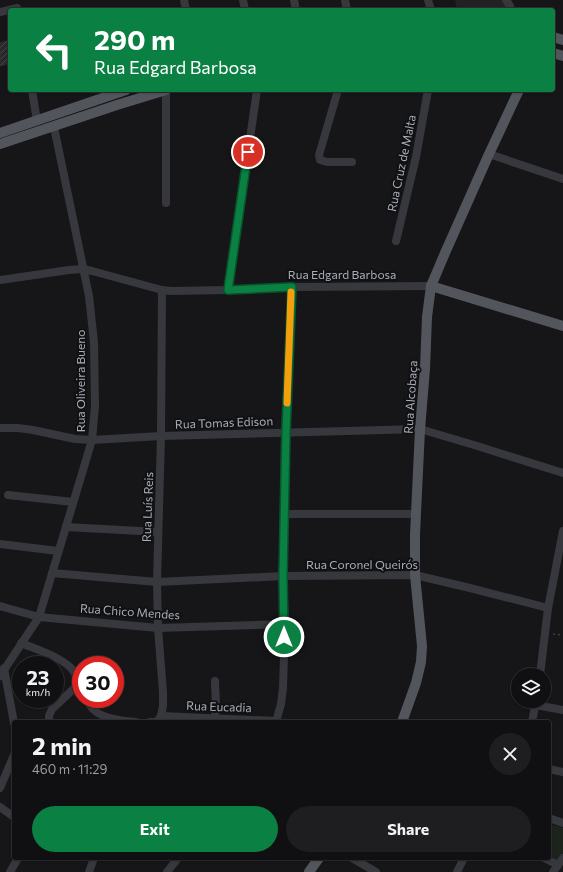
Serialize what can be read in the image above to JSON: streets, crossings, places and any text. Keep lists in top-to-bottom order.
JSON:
{
  "streets": {
    "main road": ["Rua Edgard Barbosa", "Rua Alcobaça"],
    "street": [
      "Rua Cruz de Malta",
      "Rua Oliveira Bueno",
      "Rua Tomas Edison",
      "Rua Luís Reis",
      "Rua Coronel Queirós",
      "Rua Chico Mendes",
      "Rua Eucadia"
    ]
  },
  "crossings": [
    ["Rua Edgard Barbosa", "Rua Oliveira Bueno"],
    ["Rua Edgard Barbosa", "Rua Alcobaça"],
    ["Rua Edgard Barbosa", "Rua Luís Reis"],
    ["Rua Oliveira Bueno", "Rua Tomas Edison"],
    ["Rua Oliveira Bueno", "Rua Coronel Queirós"],
    ["Rua Oliveira Bueno", "Rua Chico Mendes"],
    ["Rua Alcobaça", "Rua Tomas Edison"],
    ["Rua Alcobaça", "Rua Coronel Queirós"],
    ["Rua Tomas Edison", "Rua Luís Reis"],
    ["Rua Luís Reis", "Rua Coronel Queirós"],
    ["Rua Luís Reis", "Rua Chico Mendes"],
    ["Rua Luís Reis", "Rua Eucadia"]
  ],
  "page": {
    "turn": ["290 m", "Rua Edgard Barbosa"],
    "speed": "23 km/h",
    "limit": "30",
    "heading": ["2 min", "460 m · 11:29"],
    "buttons": ["Exit", "Share"]
  }
}
